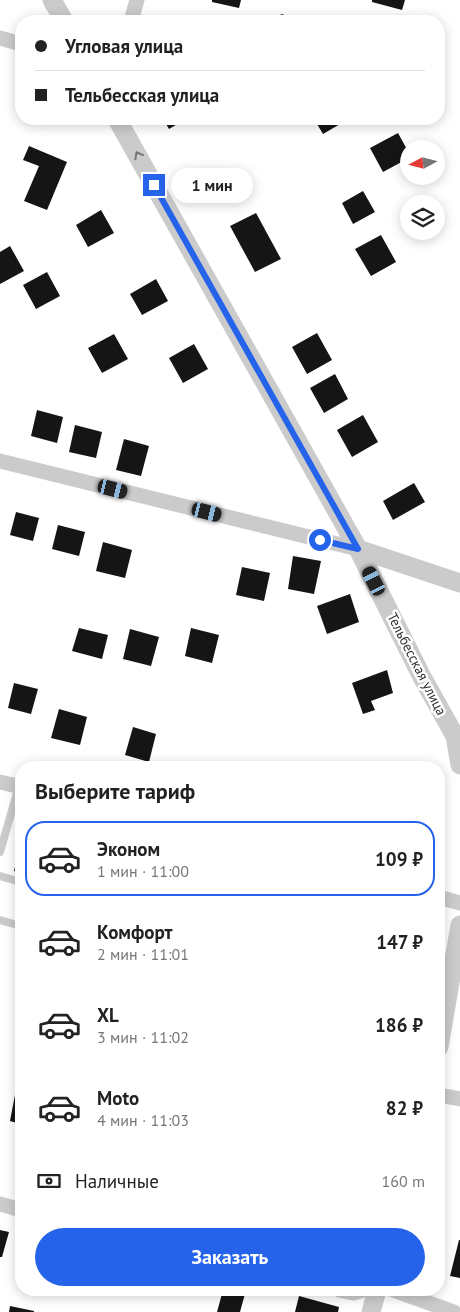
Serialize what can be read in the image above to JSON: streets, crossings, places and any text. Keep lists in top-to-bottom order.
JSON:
{
  "streets": {
    "street": ["Тельбесская улица"]
  },
  "one_way": ["Тельбесская улица"],
  "north": "left",
  "page": {
    "banner": ["Угловая улица", "Тельбесская улица"],
    "bubble": "1 мин",
    "heading": "Выберите тариф",
    "list": [
      {
        "name": "Эконом",
        "note": "1 мин · 11:00",
        "value": "109 ₽"
      },
      {
        "name": "Комфорт",
        "note": "2 мин · 11:01",
        "value": "147 ₽"
      },
      {
        "name": "XL",
        "note": "3 мин · 11:02",
        "value": "186 ₽"
      },
      {
        "name": "Moto",
        "note": "4 мин · 11:03",
        "value": "82 ₽"
      }
    ],
    "pay": ["Наличные", "160 m"],
    "buttons": "Заказать"
  }
}
